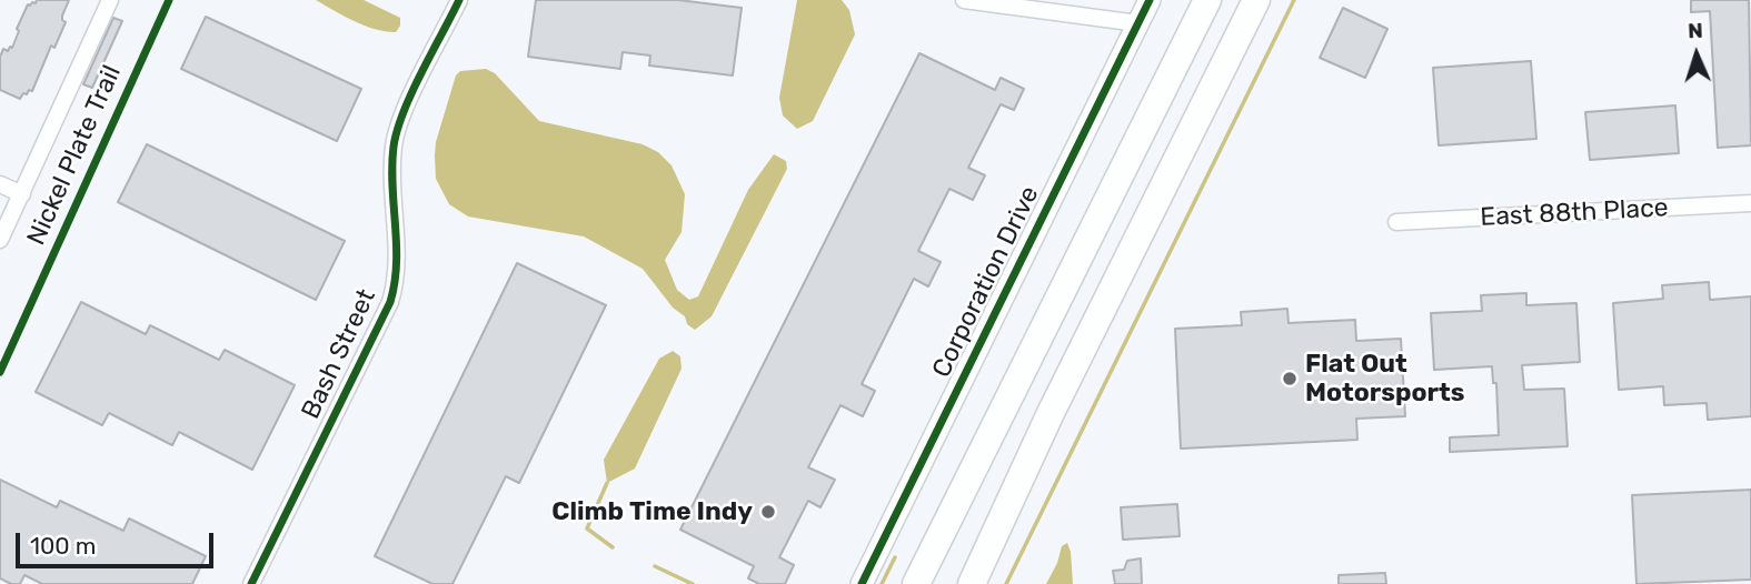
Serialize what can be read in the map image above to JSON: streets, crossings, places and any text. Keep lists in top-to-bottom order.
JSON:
{
  "streets": {
    "street": ["East 88th Place", "Corporation Drive", "Bash Street"],
    "cycle path": ["Nickel Plate Trail"]
  },
  "places": ["Flat Out Motorsports", "Climb Time Indy"],
  "scale_bar": "100 m",
  "north": "top"
}
